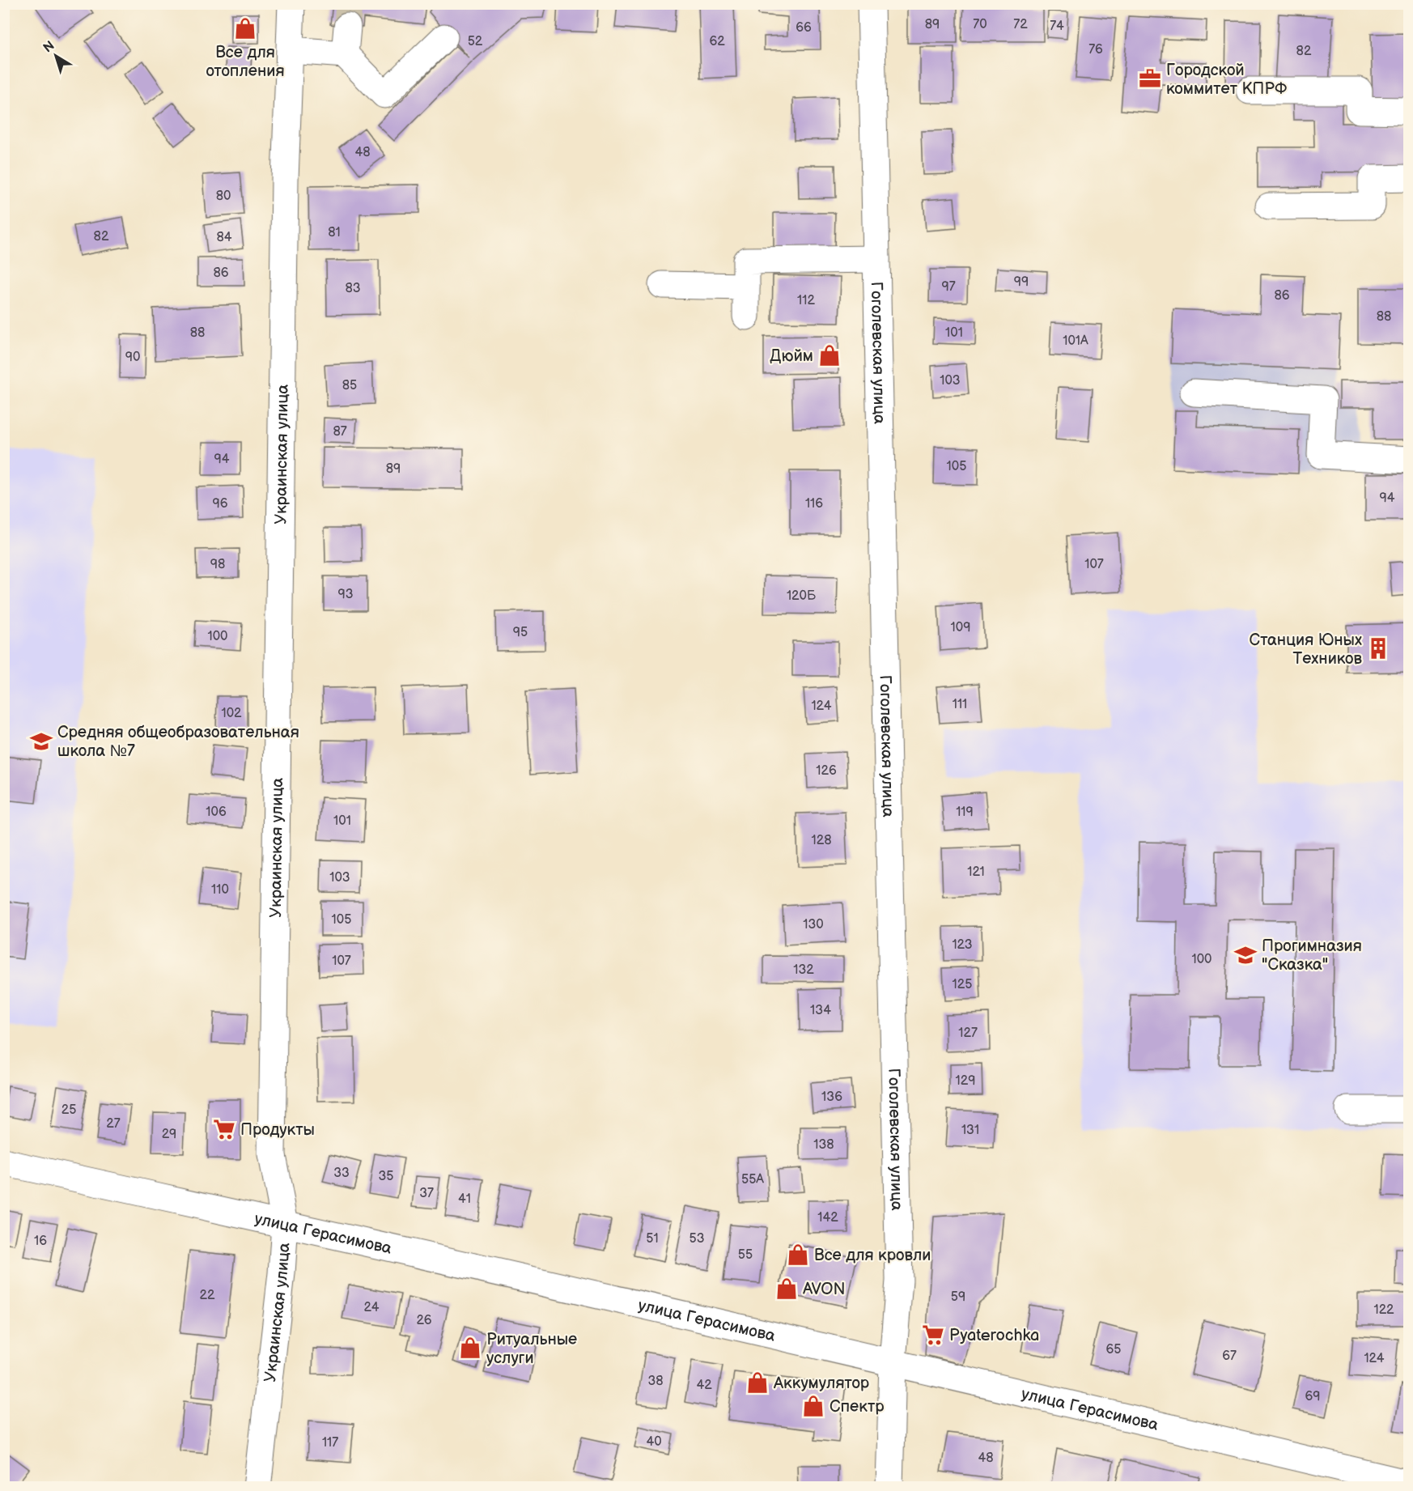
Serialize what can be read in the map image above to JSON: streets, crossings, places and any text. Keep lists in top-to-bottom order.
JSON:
{
  "streets": {
    "street": ["Гоголевская улица", "Украинская улица", "улица Герасимова"]
  },
  "crossings": [
    ["Гоголевская улица", "улица Герасимова"],
    ["Украинская улица", "улица Герасимова"]
  ],
  "places": {
    "shop": [
      "Все для отопления",
      "Дюйм",
      "Все для кровли",
      "AVON",
      "Ритуальные услуги",
      "Аккумулятор",
      "Спектр"
    ],
    "office": ["Городской коммитет КПРФ"],
    "building": ["Станция Юных Техников"],
    "school or university": ["Средняя общеобразовательная школа №7", "Прогимназия \"Сказка\""],
    "supermarket": ["Продукты", "Pyaterochka"]
  },
  "house_numbers": [
    "89",
    "70",
    "72",
    "74",
    "66",
    "52",
    "62",
    "76",
    "82",
    "48",
    "80",
    "81",
    "82",
    "84",
    "86",
    "99",
    "97",
    "83",
    "86",
    "112",
    "88",
    "88",
    "101",
    "101А",
    "90",
    "103",
    "85",
    "87",
    "94",
    "105",
    "89",
    "94",
    "96",
    "116",
    "98",
    "107",
    "93",
    "120Б",
    "109",
    "95",
    "100",
    "111",
    "124",
    "102",
    "126",
    "106",
    "119",
    "101",
    "128",
    "121",
    "103",
    "110",
    "105",
    "130",
    "123",
    "100",
    "107",
    "132",
    "125",
    "134",
    "127",
    "129",
    "136",
    "25",
    "27",
    "131",
    "29",
    "138",
    "33",
    "35",
    "55А",
    "37",
    "41",
    "142",
    "51",
    "53",
    "16",
    "55",
    "22",
    "59",
    "24",
    "122",
    "26",
    "65",
    "67",
    "124",
    "38",
    "42",
    "69",
    "40",
    "117",
    "48"
  ],
  "north": "top left"
}
